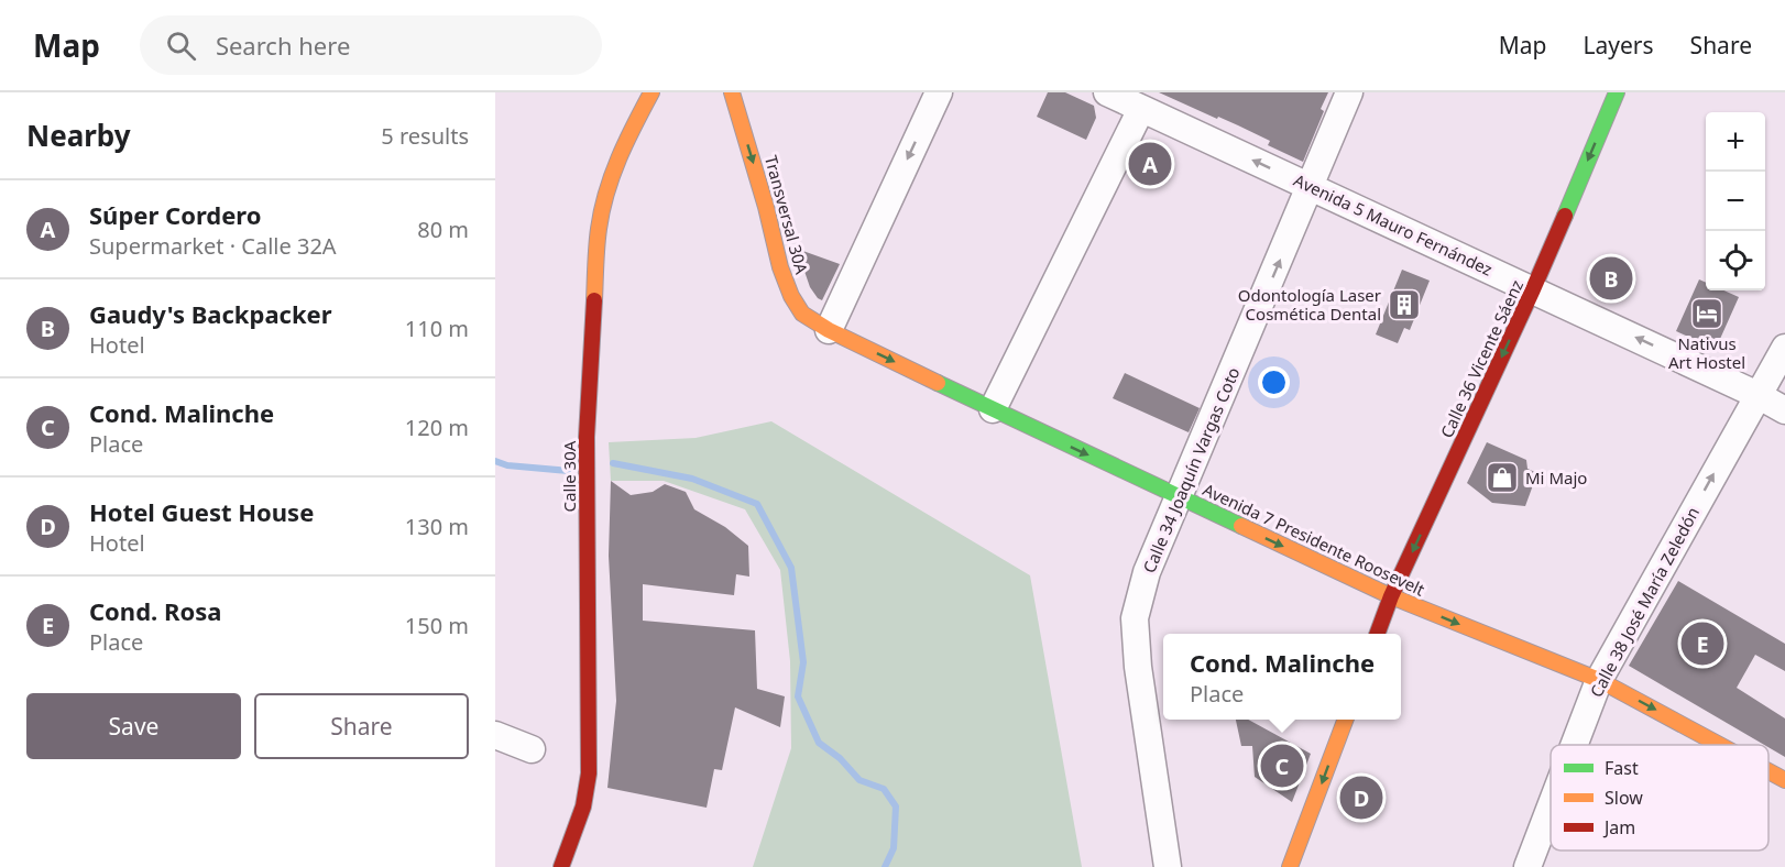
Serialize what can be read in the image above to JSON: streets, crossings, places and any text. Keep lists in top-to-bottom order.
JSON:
{
  "streets": {
    "street": [
      "Transversal 30A",
      "Avenida 5 Mauro Fernández",
      "Calle 36 Vicente Sáenz",
      "Calle 34 Joaquín Vargas Coto",
      "Calle 30A",
      "Avenida 7 Presidente Roosevelt",
      "Calle 38 José María Zeledón"
    ]
  },
  "crossings": [
    ["Transversal 30A", "Avenida 7 Presidente Roosevelt"],
    ["Avenida 5 Mauro Fernández", "Calle 36 Vicente Sáenz"],
    ["Avenida 5 Mauro Fernández", "Calle 34 Joaquín Vargas Coto"],
    ["Avenida 5 Mauro Fernández", "Calle 38 José María Zeledón"],
    ["Calle 36 Vicente Sáenz", "Avenida 7 Presidente Roosevelt"],
    ["Calle 34 Joaquín Vargas Coto", "Avenida 7 Presidente Roosevelt"],
    ["Avenida 7 Presidente Roosevelt", "Calle 38 José María Zeledón"]
  ],
  "one_way": [
    "Transversal 30A",
    "Avenida 5 Mauro Fernández",
    "Calle 36 Vicente Sáenz",
    "Avenida 7 Presidente Roosevelt",
    "Calle 38 José María Zeledón"
  ],
  "places": {
    "building": ["Odontología Laser Cosmética Dental"],
    "hotel": ["Nativus Art Hostel"],
    "shop": ["Mi Majo"]
  },
  "legend": ["Fast", "Slow", "Jam"],
  "page": {
    "header": "Map",
    "search": "Search here",
    "nav": ["Map", "Layers", "Share"],
    "heading": ["Nearby", "5 results"],
    "map_buttons": ["+", "−"],
    "pins": [
      "A",
      "B",
      "E",
      "C",
      "D"
    ],
    "list": [
      {
        "mark": "A",
        "name": "Súper Cordero",
        "note": "Supermarket · Calle 32A",
        "value": "80 m"
      },
      {
        "mark": "B",
        "name": "Gaudy's Backpacker",
        "note": "Hotel",
        "value": "110 m"
      },
      {
        "mark": "C",
        "name": "Cond. Malinche",
        "note": "Place",
        "value": "120 m"
      },
      {
        "mark": "D",
        "name": "Hotel Guest House",
        "note": "Hotel",
        "value": "130 m"
      },
      {
        "mark": "E",
        "name": "Cond. Rosa",
        "note": "Place",
        "value": "150 m"
      }
    ],
    "popup": ["Cond. Malinche", "Place"],
    "buttons": ["Save", "Share"]
  }
}
